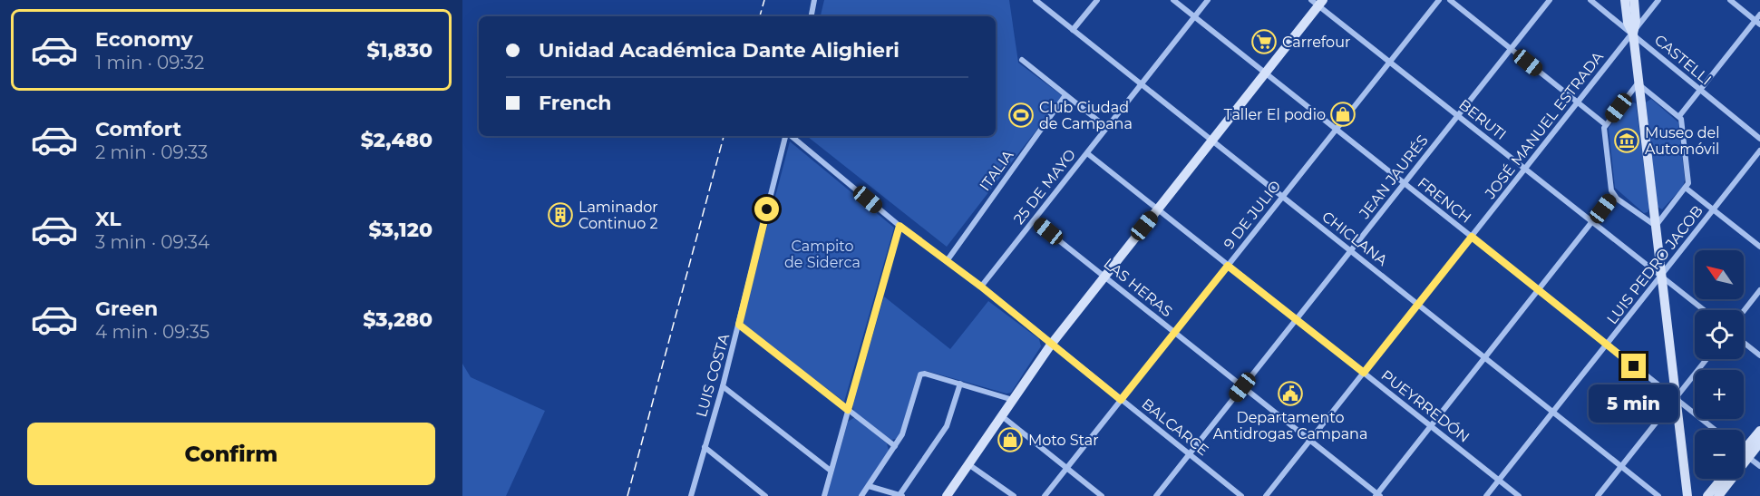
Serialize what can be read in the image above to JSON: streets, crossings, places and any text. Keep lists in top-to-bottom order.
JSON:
{
  "streets": {
    "street": [
      "CASTELLI",
      "BERUTI",
      "JOSÉ MANUEL ESTRADA",
      "ITALIA",
      "JEAN JAURÉS",
      "25 DE MAYO",
      "FRENCH",
      "9 DE JULIO",
      "CHICLANA",
      "LUIS PEDRO JACOB",
      "LAS HERAS",
      "LUIS COSTA",
      "PUEYRREDÓN",
      "BALCARCE"
    ]
  },
  "crossings": [
    ["CASTELLI", "JOSÉ MANUEL ESTRADA"],
    ["BERUTI", "JOSÉ MANUEL ESTRADA"],
    ["BERUTI", "JEAN JAURÉS"],
    ["BERUTI", "9 DE JULIO"],
    ["BERUTI", "LUIS PEDRO JACOB"],
    ["JOSÉ MANUEL ESTRADA", "FRENCH"],
    ["JOSÉ MANUEL ESTRADA", "CHICLANA"],
    ["JOSÉ MANUEL ESTRADA", "LAS HERAS"],
    ["JOSÉ MANUEL ESTRADA", "PUEYRREDÓN"],
    ["ITALIA", "BALCARCE"],
    ["JEAN JAURÉS", "FRENCH"],
    ["JEAN JAURÉS", "CHICLANA"],
    ["JEAN JAURÉS", "LAS HERAS"],
    ["JEAN JAURÉS", "PUEYRREDÓN"],
    ["JEAN JAURÉS", "BALCARCE"],
    ["25 DE MAYO", "FRENCH"],
    ["25 DE MAYO", "CHICLANA"],
    ["25 DE MAYO", "LAS HERAS"],
    ["25 DE MAYO", "PUEYRREDÓN"],
    ["25 DE MAYO", "BALCARCE"],
    ["FRENCH", "9 DE JULIO"],
    ["FRENCH", "LUIS PEDRO JACOB"],
    ["9 DE JULIO", "CHICLANA"],
    ["9 DE JULIO", "LAS HERAS"],
    ["9 DE JULIO", "PUEYRREDÓN"],
    ["9 DE JULIO", "BALCARCE"],
    ["CHICLANA", "LUIS PEDRO JACOB"],
    ["LUIS PEDRO JACOB", "PUEYRREDÓN"]
  ],
  "parks": ["Campito de Siderca"],
  "places": {
    "supermarket": ["Carrefour"],
    "shop": ["Taller El podio", "Moto Star"],
    "sports": ["Club Ciudad de Campana"],
    "museum": ["Museo del Automóvil"],
    "building": ["Laminador Continuo 2"],
    "public building": ["Departamento Antidrogas Campana"]
  },
  "north": "top left",
  "page": {
    "list": [
      {
        "name": "Economy",
        "note": "1 min · 09:32",
        "value": "$1,830"
      },
      {
        "name": "Comfort",
        "note": "2 min · 09:33",
        "value": "$2,480"
      },
      {
        "name": "XL",
        "note": "3 min · 09:34",
        "value": "$3,120"
      },
      {
        "name": "Green",
        "note": "4 min · 09:35",
        "value": "$3,280"
      }
    ],
    "banner": ["Unidad Académica Dante Alighieri", "French"],
    "map_buttons": ["+", "−"],
    "bubble": "5 min",
    "buttons": "Confirm"
  }
}
